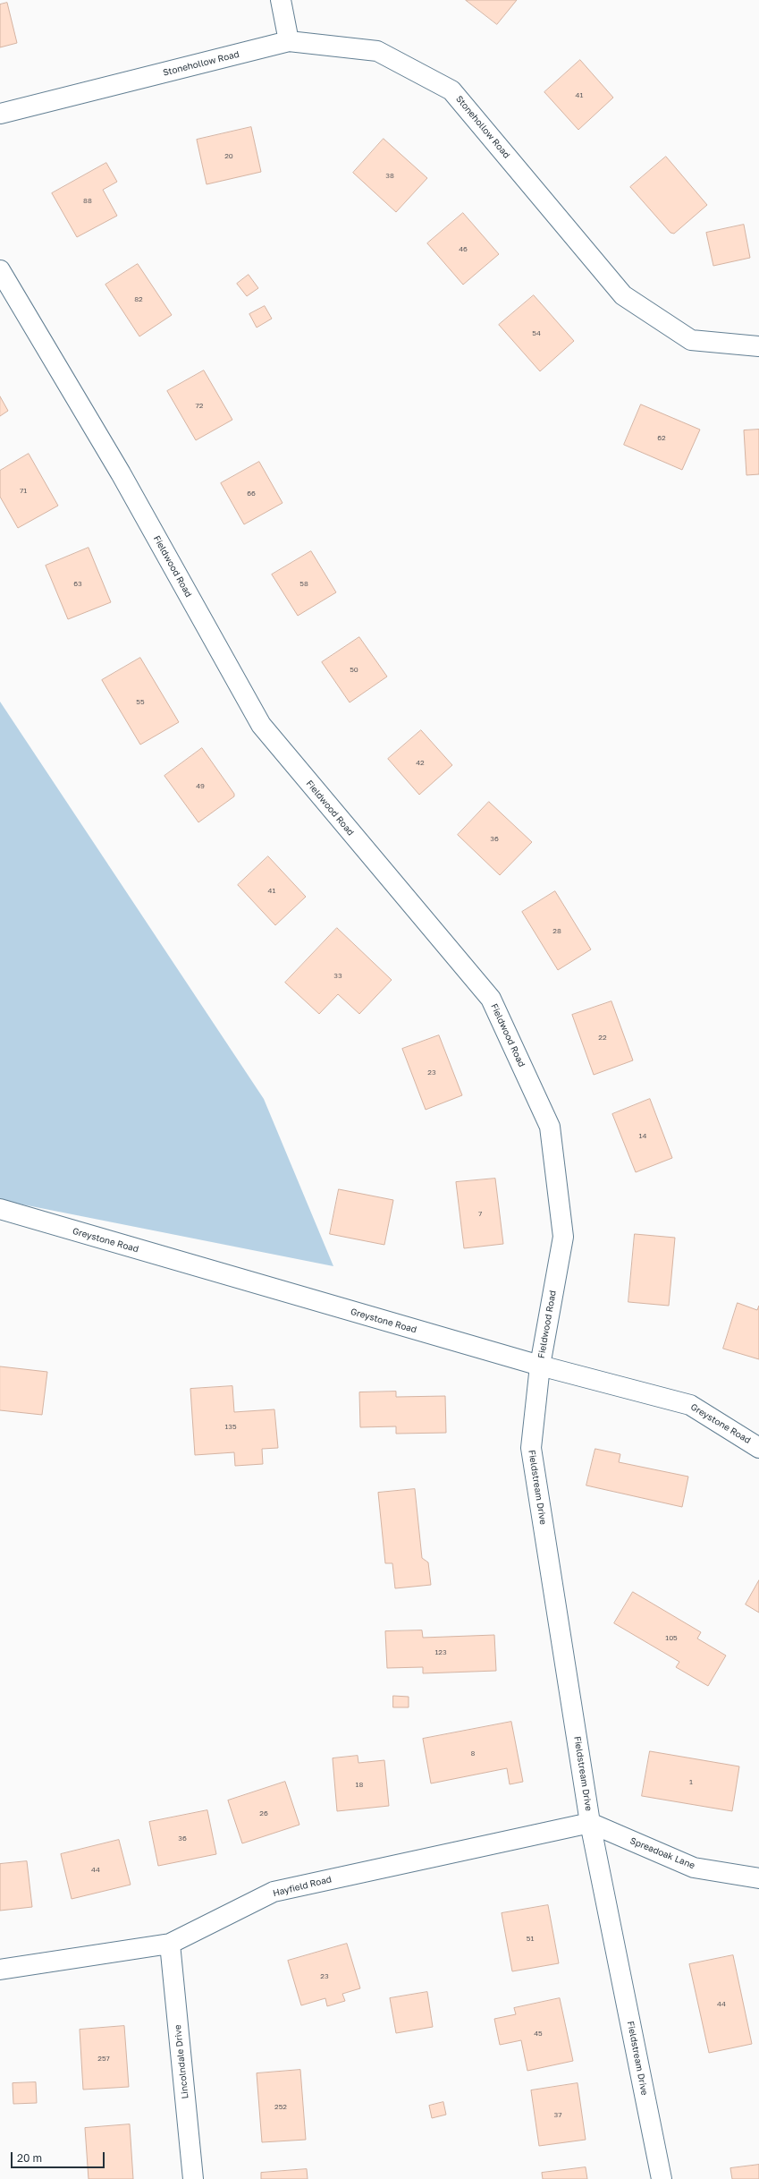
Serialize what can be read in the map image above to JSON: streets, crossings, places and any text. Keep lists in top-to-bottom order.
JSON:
{
  "streets": {
    "street": [
      "Stonehollow Road",
      "Fieldwood Road",
      "Greystone Road",
      "Fieldstream Drive",
      "Spreadoak Lane",
      "Hayfield Road",
      "Lincolndale Drive"
    ]
  },
  "crossings": [
    ["Fieldwood Road", "Greystone Road"],
    ["Fieldwood Road", "Fieldstream Drive"],
    ["Greystone Road", "Fieldstream Drive"],
    ["Fieldstream Drive", "Spreadoak Lane"],
    ["Fieldstream Drive", "Hayfield Road"],
    ["Spreadoak Lane", "Hayfield Road"],
    ["Hayfield Road", "Lincolndale Drive"]
  ],
  "house_numbers": [
    "41",
    "20",
    "38",
    "88",
    "46",
    "82",
    "54",
    "72",
    "62",
    "71",
    "66",
    "63",
    "58",
    "50",
    "55",
    "42",
    "49",
    "36",
    "41",
    "28",
    "33",
    "22",
    "23",
    "14",
    "7",
    "135",
    "105",
    "123",
    "8",
    "1",
    "18",
    "26",
    "36",
    "44",
    "51",
    "23",
    "44",
    "45",
    "257",
    "252",
    "37"
  ],
  "scale_bar": "20 m"
}
